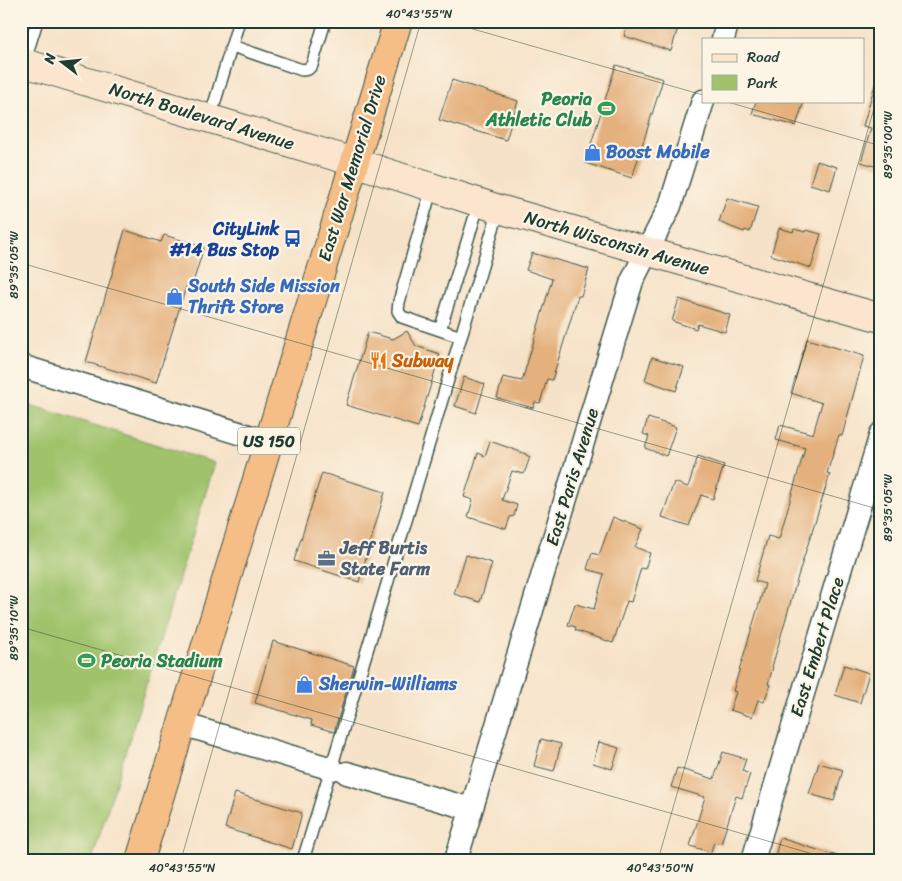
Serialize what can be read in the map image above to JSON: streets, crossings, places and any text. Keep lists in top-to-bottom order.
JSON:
{
  "streets": {
    "highway": ["East War Memorial Drive", "US 150"],
    "street": [
      "North Boulevard Avenue",
      "North Wisconsin Avenue",
      "East Paris Avenue",
      "East Embert Place"
    ]
  },
  "crossings": [
    ["North Boulevard Avenue", "East War Memorial Drive"],
    ["North Boulevard Avenue", "North Wisconsin Avenue"],
    ["East War Memorial Drive", "North Wisconsin Avenue"],
    ["North Wisconsin Avenue", "East Paris Avenue"]
  ],
  "places": {
    "sports": ["Peoria Athletic Club", "Peoria Stadium"],
    "shop": ["Boost Mobile", "South Side Mission Thrift Store", "Sherwin-Williams"],
    "bus stop": ["CityLink #14 Bus Stop"],
    "restaurant": ["Subway"],
    "office": ["Jeff Burtis State Farm"]
  },
  "legend": ["Road", "Park"],
  "north": "left",
  "coordinates": [
    "40°43'55\"N",
    "89°35'00\"W",
    "89°35'05\"W",
    "89°35'10\"W",
    "40°43'50\"N"
  ]
}
